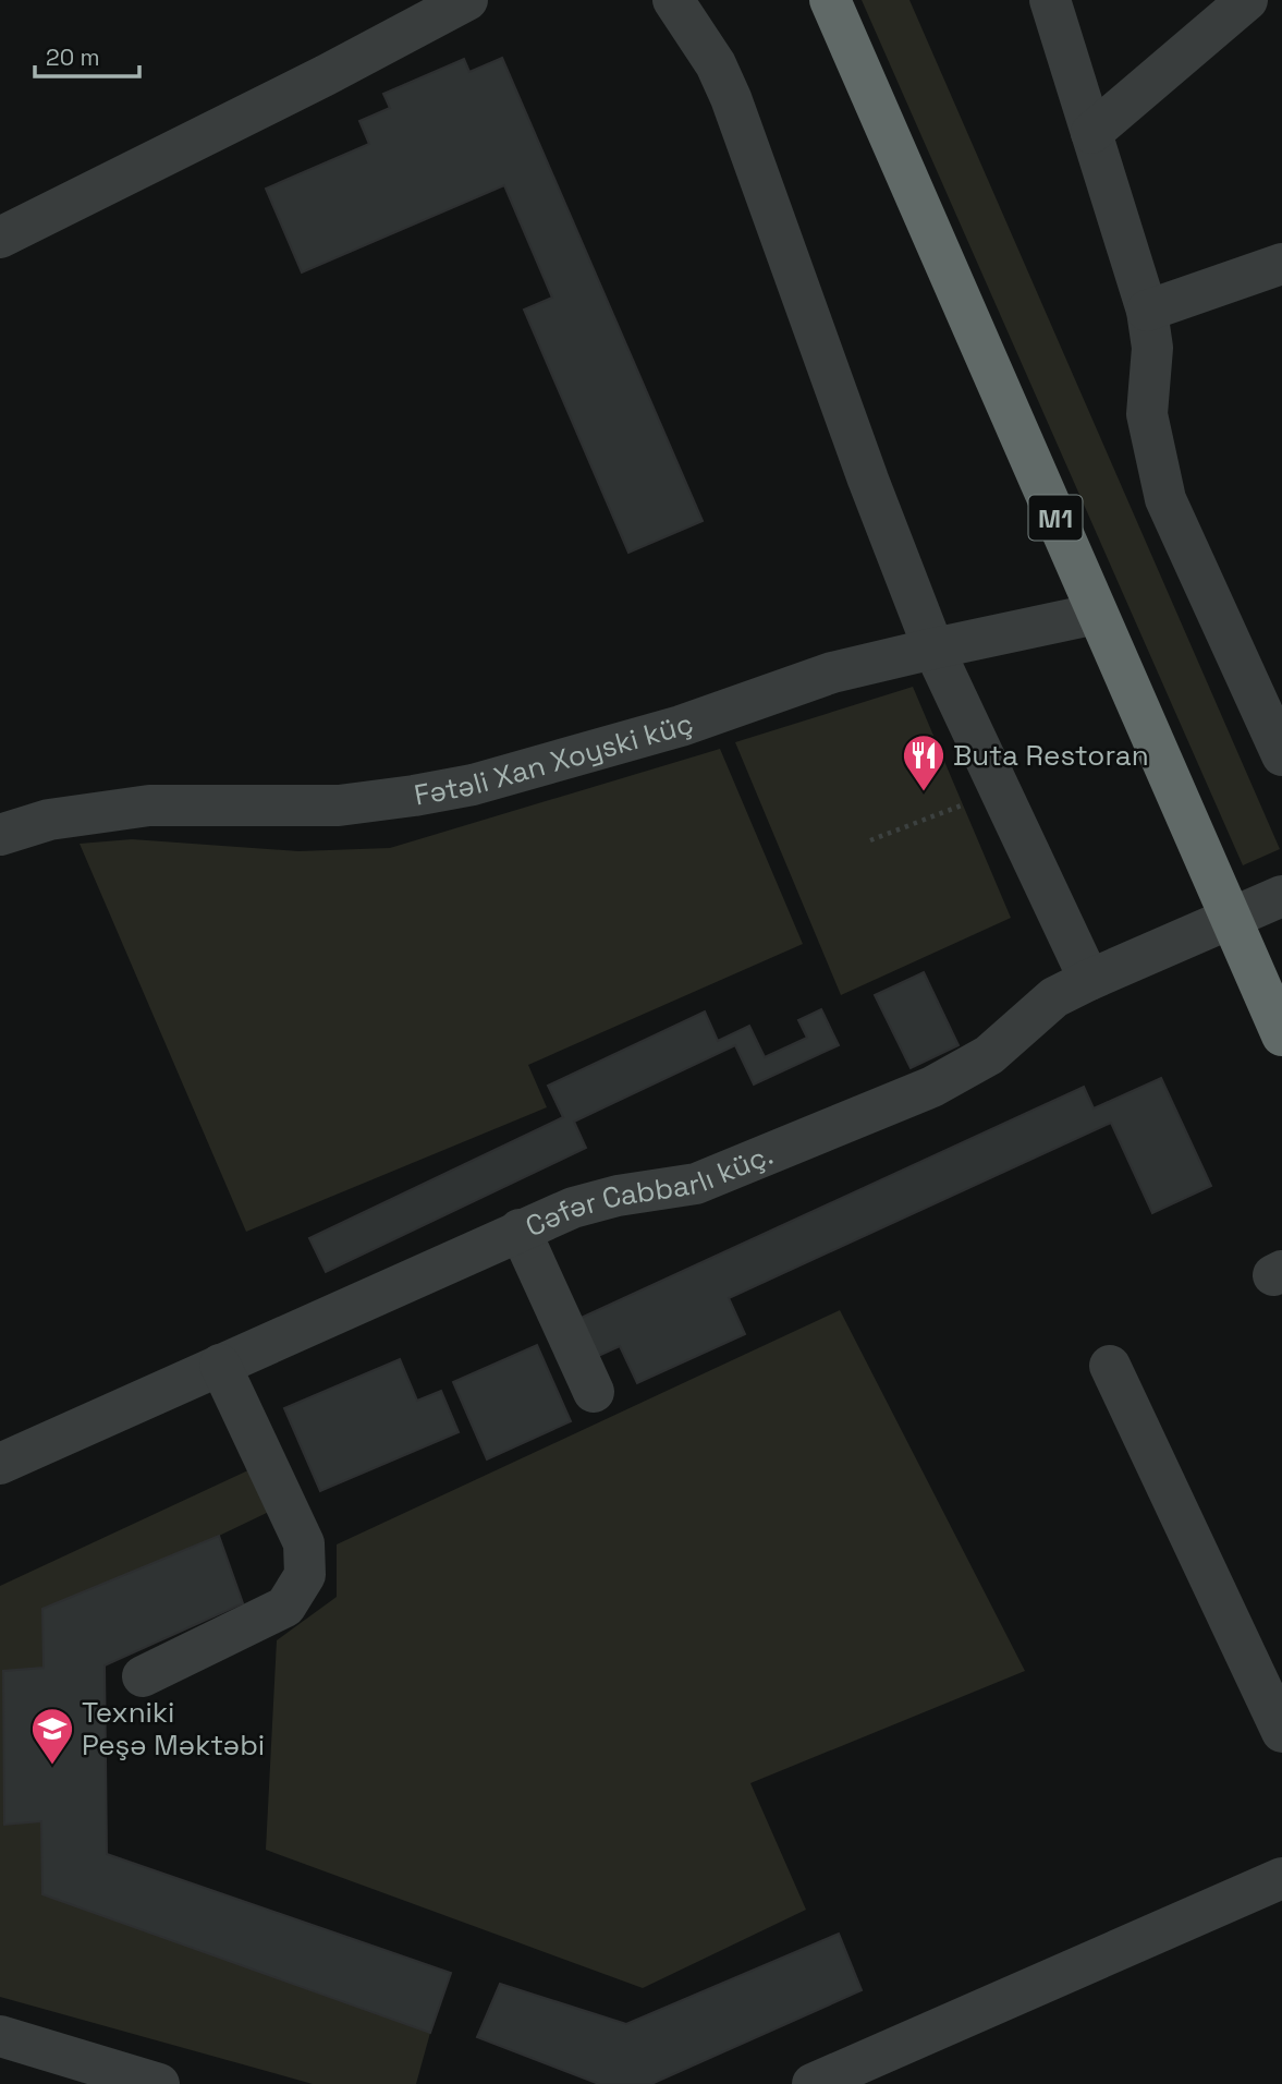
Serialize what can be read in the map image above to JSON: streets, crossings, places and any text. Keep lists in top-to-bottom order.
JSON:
{
  "streets": {
    "highway": ["M1"],
    "street": ["Fətəli Xan Xoyski küç", "Cəfər Cabbarlı küç."]
  },
  "crossings": [
    ["M1", "Fətəli Xan Xoyski küç"],
    ["M1", "Cəfər Cabbarlı küç."]
  ],
  "places": {
    "restaurant": ["Buta Restoran"],
    "school or university": ["Texniki Peşə Məktəbi"]
  },
  "scale_bar": "20 m"
}
